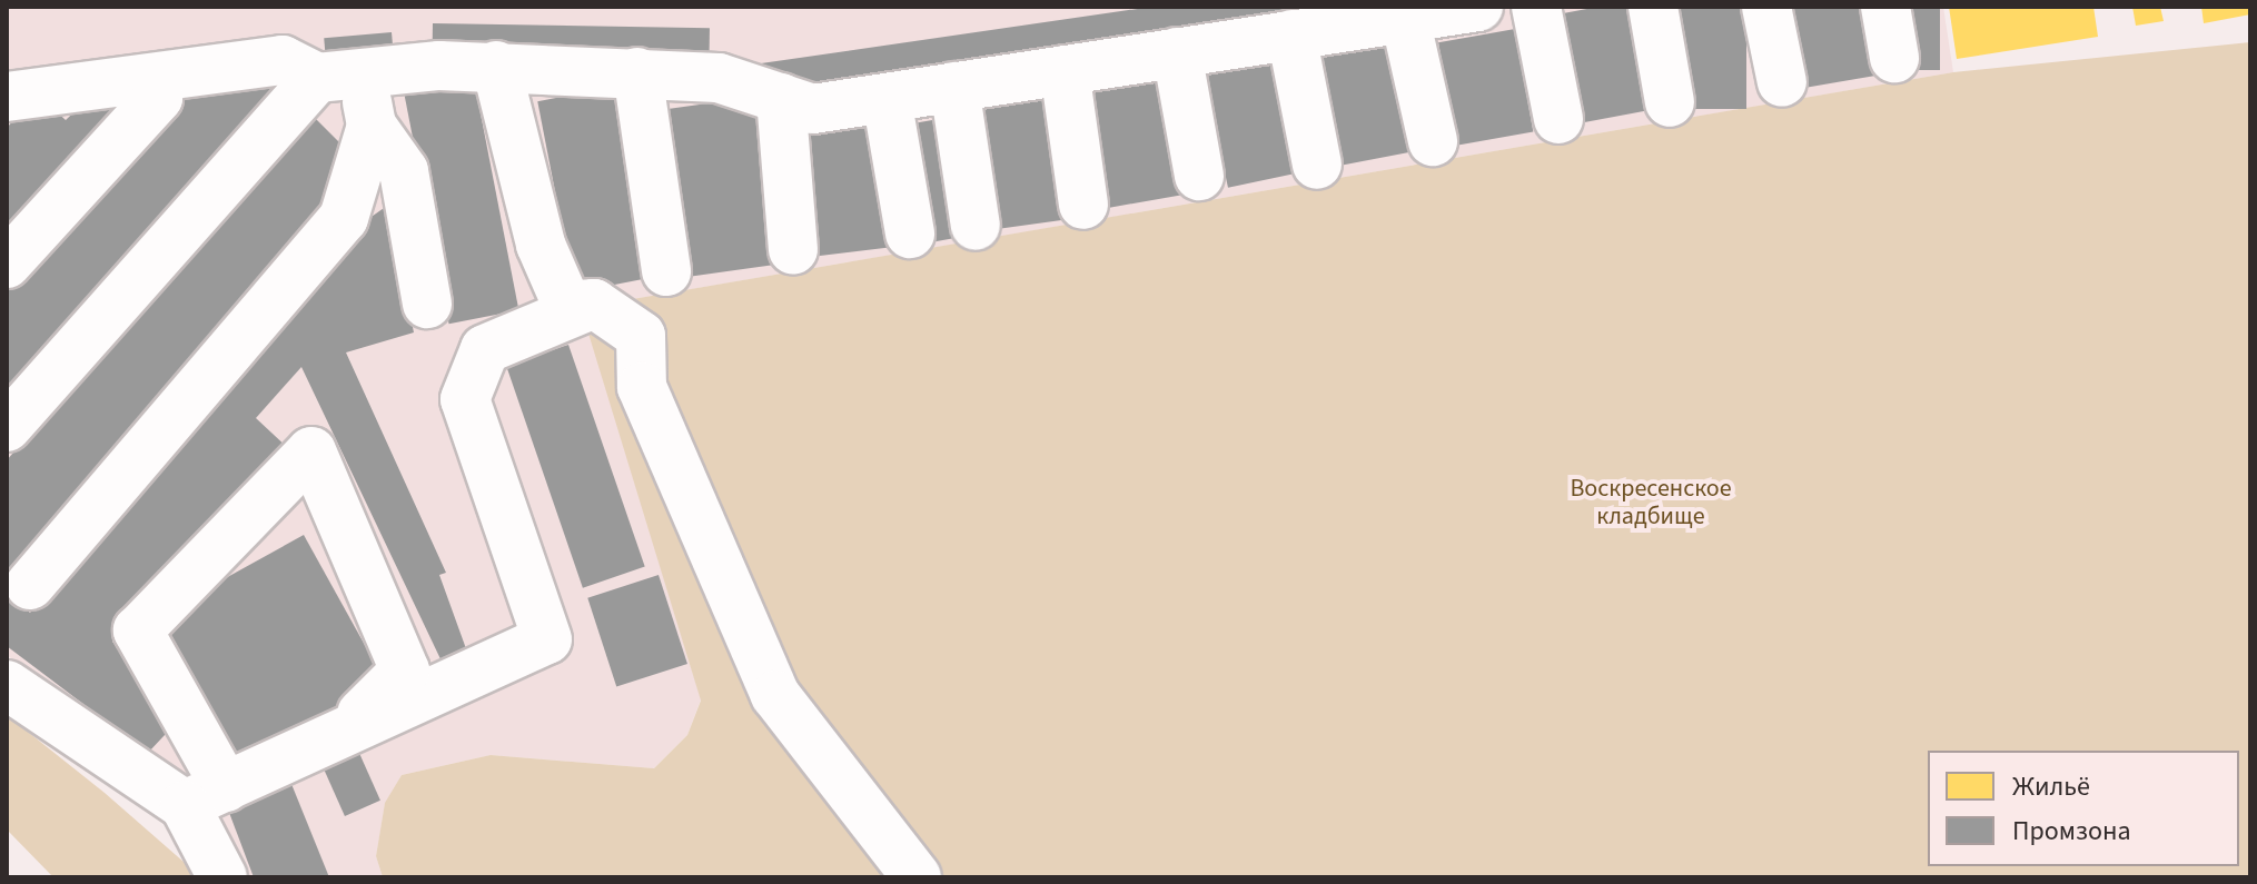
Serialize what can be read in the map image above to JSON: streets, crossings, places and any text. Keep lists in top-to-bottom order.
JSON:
{
  "parks": ["Воскресенское кладбище"],
  "legend": ["Жильё", "Промзона"]
}
